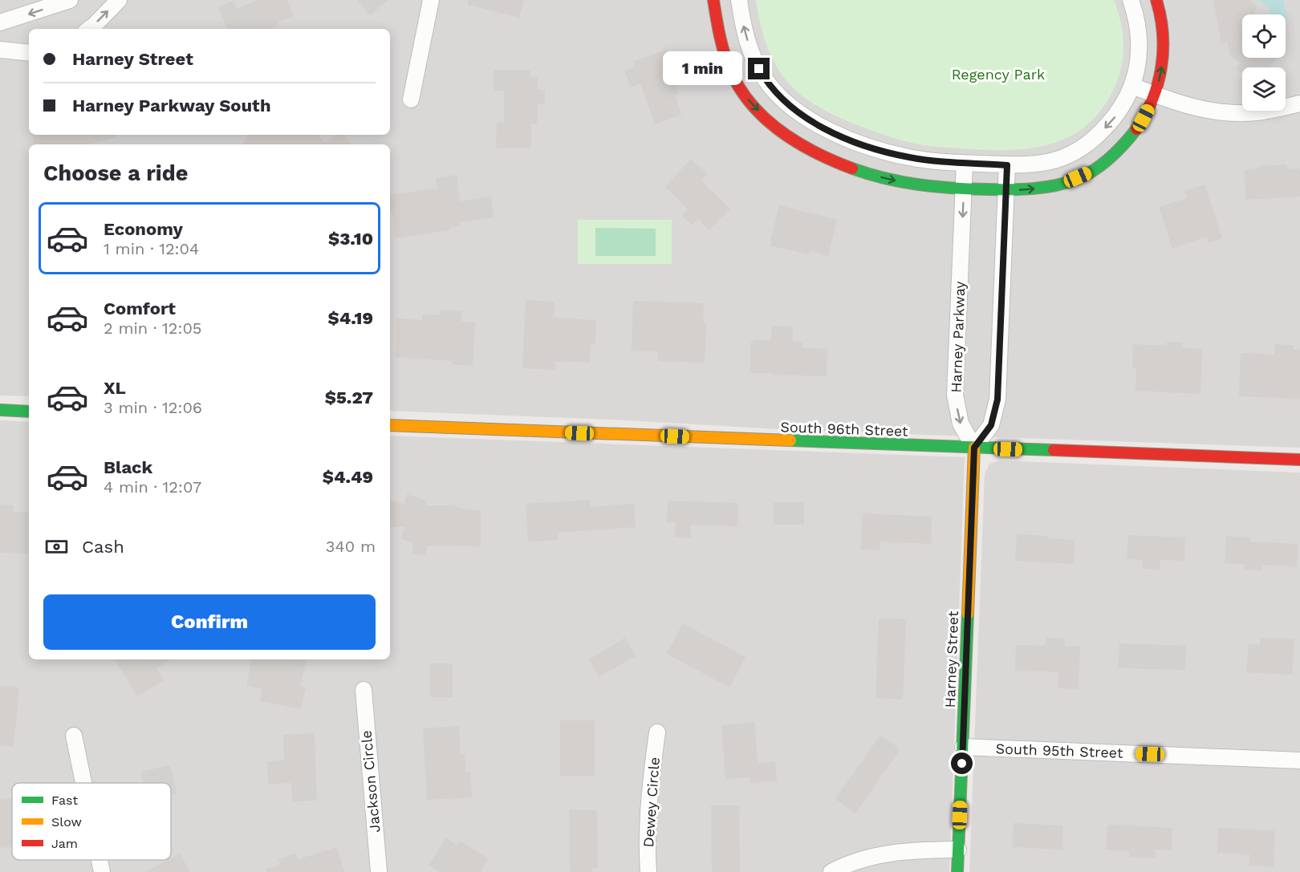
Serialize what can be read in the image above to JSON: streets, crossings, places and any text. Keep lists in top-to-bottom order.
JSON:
{
  "streets": {
    "street": [
      "Harney Parkway",
      "South 96th Street",
      "Harney Street",
      "South 95th Street",
      "Jackson Circle",
      "Dewey Circle"
    ]
  },
  "crossings": [
    ["Harney Parkway", "South 96th Street"],
    ["Harney Parkway", "Harney Street"],
    ["South 96th Street", "Harney Street"],
    ["Harney Street", "South 95th Street"]
  ],
  "parks": ["Regency Park"],
  "legend": ["Fast", "Slow", "Jam"],
  "page": {
    "banner": ["Harney Street", "Harney Parkway South"],
    "bubble": "1 min",
    "heading": "Choose a ride",
    "list": [
      {
        "name": "Economy",
        "note": "1 min · 12:04",
        "value": "$3.10"
      },
      {
        "name": "Comfort",
        "note": "2 min · 12:05",
        "value": "$4.19"
      },
      {
        "name": "XL",
        "note": "3 min · 12:06",
        "value": "$5.27"
      },
      {
        "name": "Black",
        "note": "4 min · 12:07",
        "value": "$4.49"
      }
    ],
    "pay": ["Cash", "340 m"],
    "buttons": "Confirm"
  }
}
